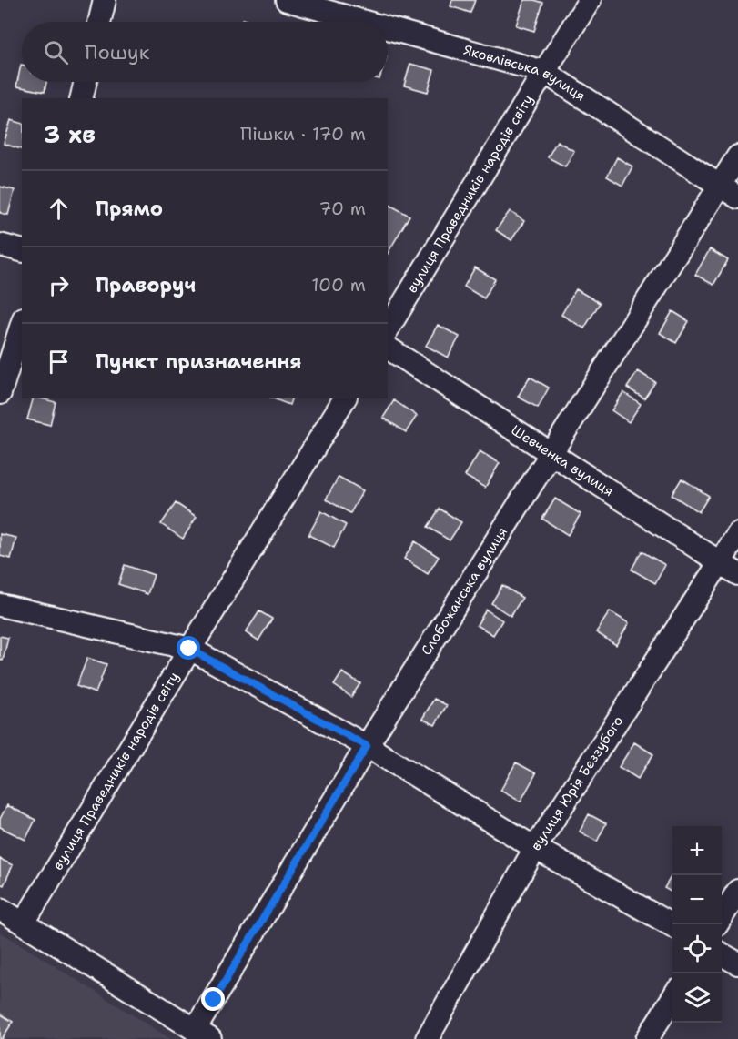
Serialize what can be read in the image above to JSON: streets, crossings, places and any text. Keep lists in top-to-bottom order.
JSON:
{
  "streets": {
    "street": [
      "Яковлівська вулиця",
      "вулиця Праведників народів світу",
      "Шевченка вулиця",
      "Слобожанська вулиця",
      "вулиця Юрія Беззубого"
    ]
  },
  "crossings": [
    ["Яковлівська вулиця", "вулиця Праведників народів світу"],
    ["Яковлівська вулиця", "Слобожанська вулиця"],
    ["Шевченка вулиця", "Слобожанська вулиця"],
    ["Шевченка вулиця", "вулиця Юрія Беззубого"]
  ],
  "page": {
    "search": "Пошук",
    "heading": ["3 хв", "Пішки · 170 m"],
    "list": [
      ["Прямо", "70 m"],
      ["Праворуч", "100 m"],
      "Пункт призначення"
    ],
    "map_buttons": ["+", "−"]
  }
}
